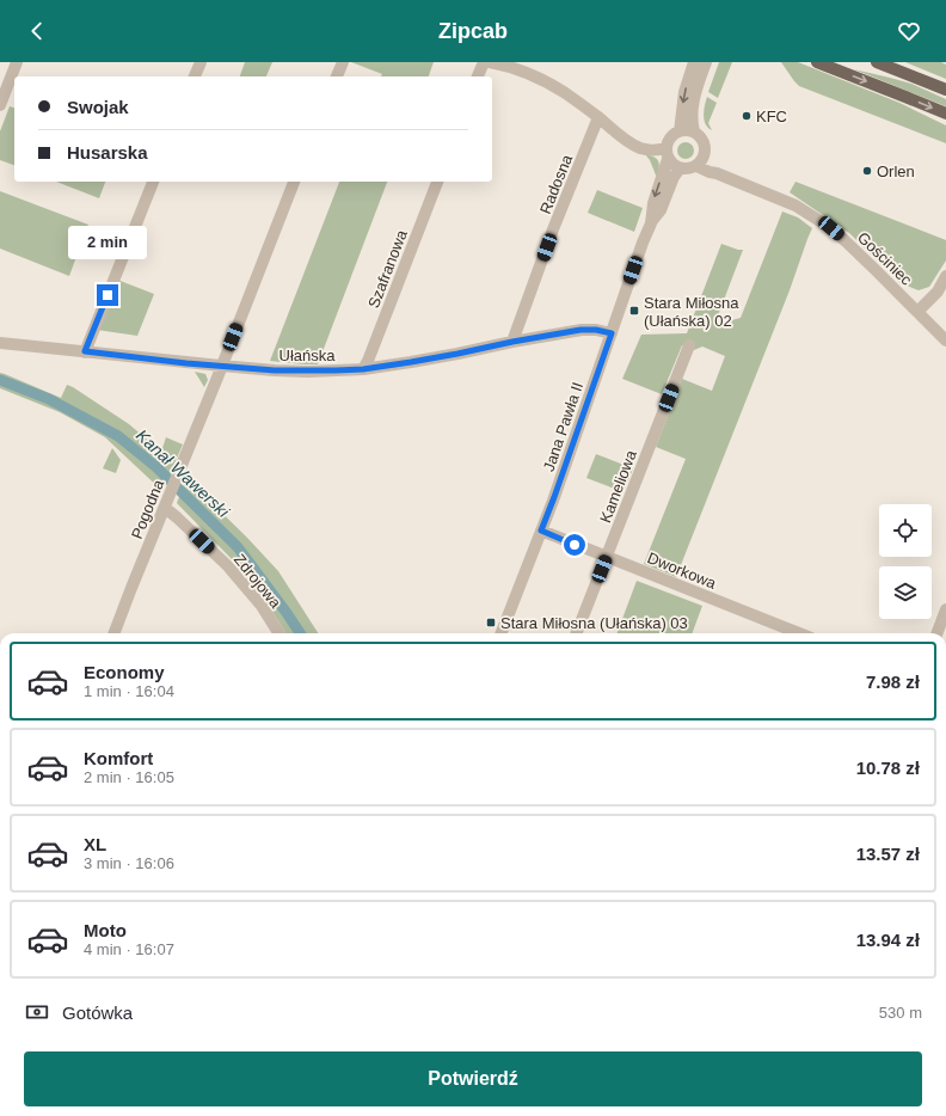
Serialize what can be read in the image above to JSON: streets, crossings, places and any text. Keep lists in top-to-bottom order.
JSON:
{
  "streets": {
    "street": [
      "Radosna",
      "Gościniec",
      "Szafranowa",
      "Ułańska",
      "Jana Pawła II",
      "Kameliowa",
      "Pogodna",
      "Dworkowa",
      "Zdrojowa"
    ]
  },
  "crossings": [
    ["Radosna", "Ułańska"],
    ["Gościniec", "Jana Pawła II"],
    ["Szafranowa", "Ułańska"],
    ["Ułańska", "Jana Pawła II"],
    ["Ułańska", "Pogodna"],
    ["Jana Pawła II", "Dworkowa"],
    ["Kameliowa", "Dworkowa"],
    ["Pogodna", "Zdrojowa"]
  ],
  "water": ["Kanał Wawerski"],
  "places": {
    "other": ["KFC", "Orlen"],
    "transit": ["Stara Miłosna (Ułańska) 02", "Stara Miłosna (Ułańska) 03"]
  },
  "page": {
    "header": "Zipcab",
    "banner": ["Swojak", "Husarska"],
    "bubble": "2 min",
    "list": [
      {
        "name": "Economy",
        "note": "1 min · 16:04",
        "value": "7.98 zł"
      },
      {
        "name": "Komfort",
        "note": "2 min · 16:05",
        "value": "10.78 zł"
      },
      {
        "name": "XL",
        "note": "3 min · 16:06",
        "value": "13.57 zł"
      },
      {
        "name": "Moto",
        "note": "4 min · 16:07",
        "value": "13.94 zł"
      }
    ],
    "pay": ["Gotówka", "530 m"],
    "buttons": "Potwierdź"
  }
}
